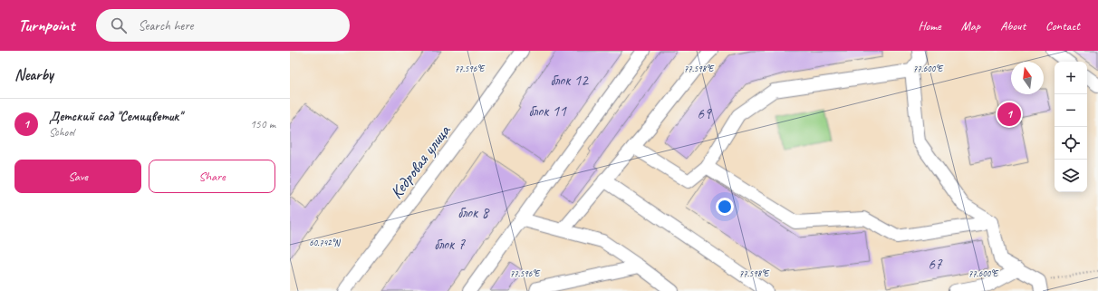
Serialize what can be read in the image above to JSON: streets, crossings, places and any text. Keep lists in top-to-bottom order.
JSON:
{
  "streets": {
    "street": ["Кедровая улица"]
  },
  "house_numbers": [
    "блок 12",
    "блок 11",
    "69",
    "блок 8",
    "блок 7",
    "67"
  ],
  "north": "top",
  "page": {
    "header": "Turnpoint",
    "search": "Search here",
    "nav": [
      "Home",
      "Map",
      "About",
      "Contact"
    ],
    "heading": "Nearby",
    "map_buttons": ["+", "−"],
    "list": [
      {
        "mark": "1",
        "name": "Детский сад \"Семицветик\"",
        "note": "School",
        "value": "150 m"
      }
    ],
    "pins": "1",
    "buttons": ["Save", "Share"]
  },
  "coordinates": [
    "77.596°E",
    "77.598°E",
    "77.600°E",
    "60.742°N"
  ]
}
